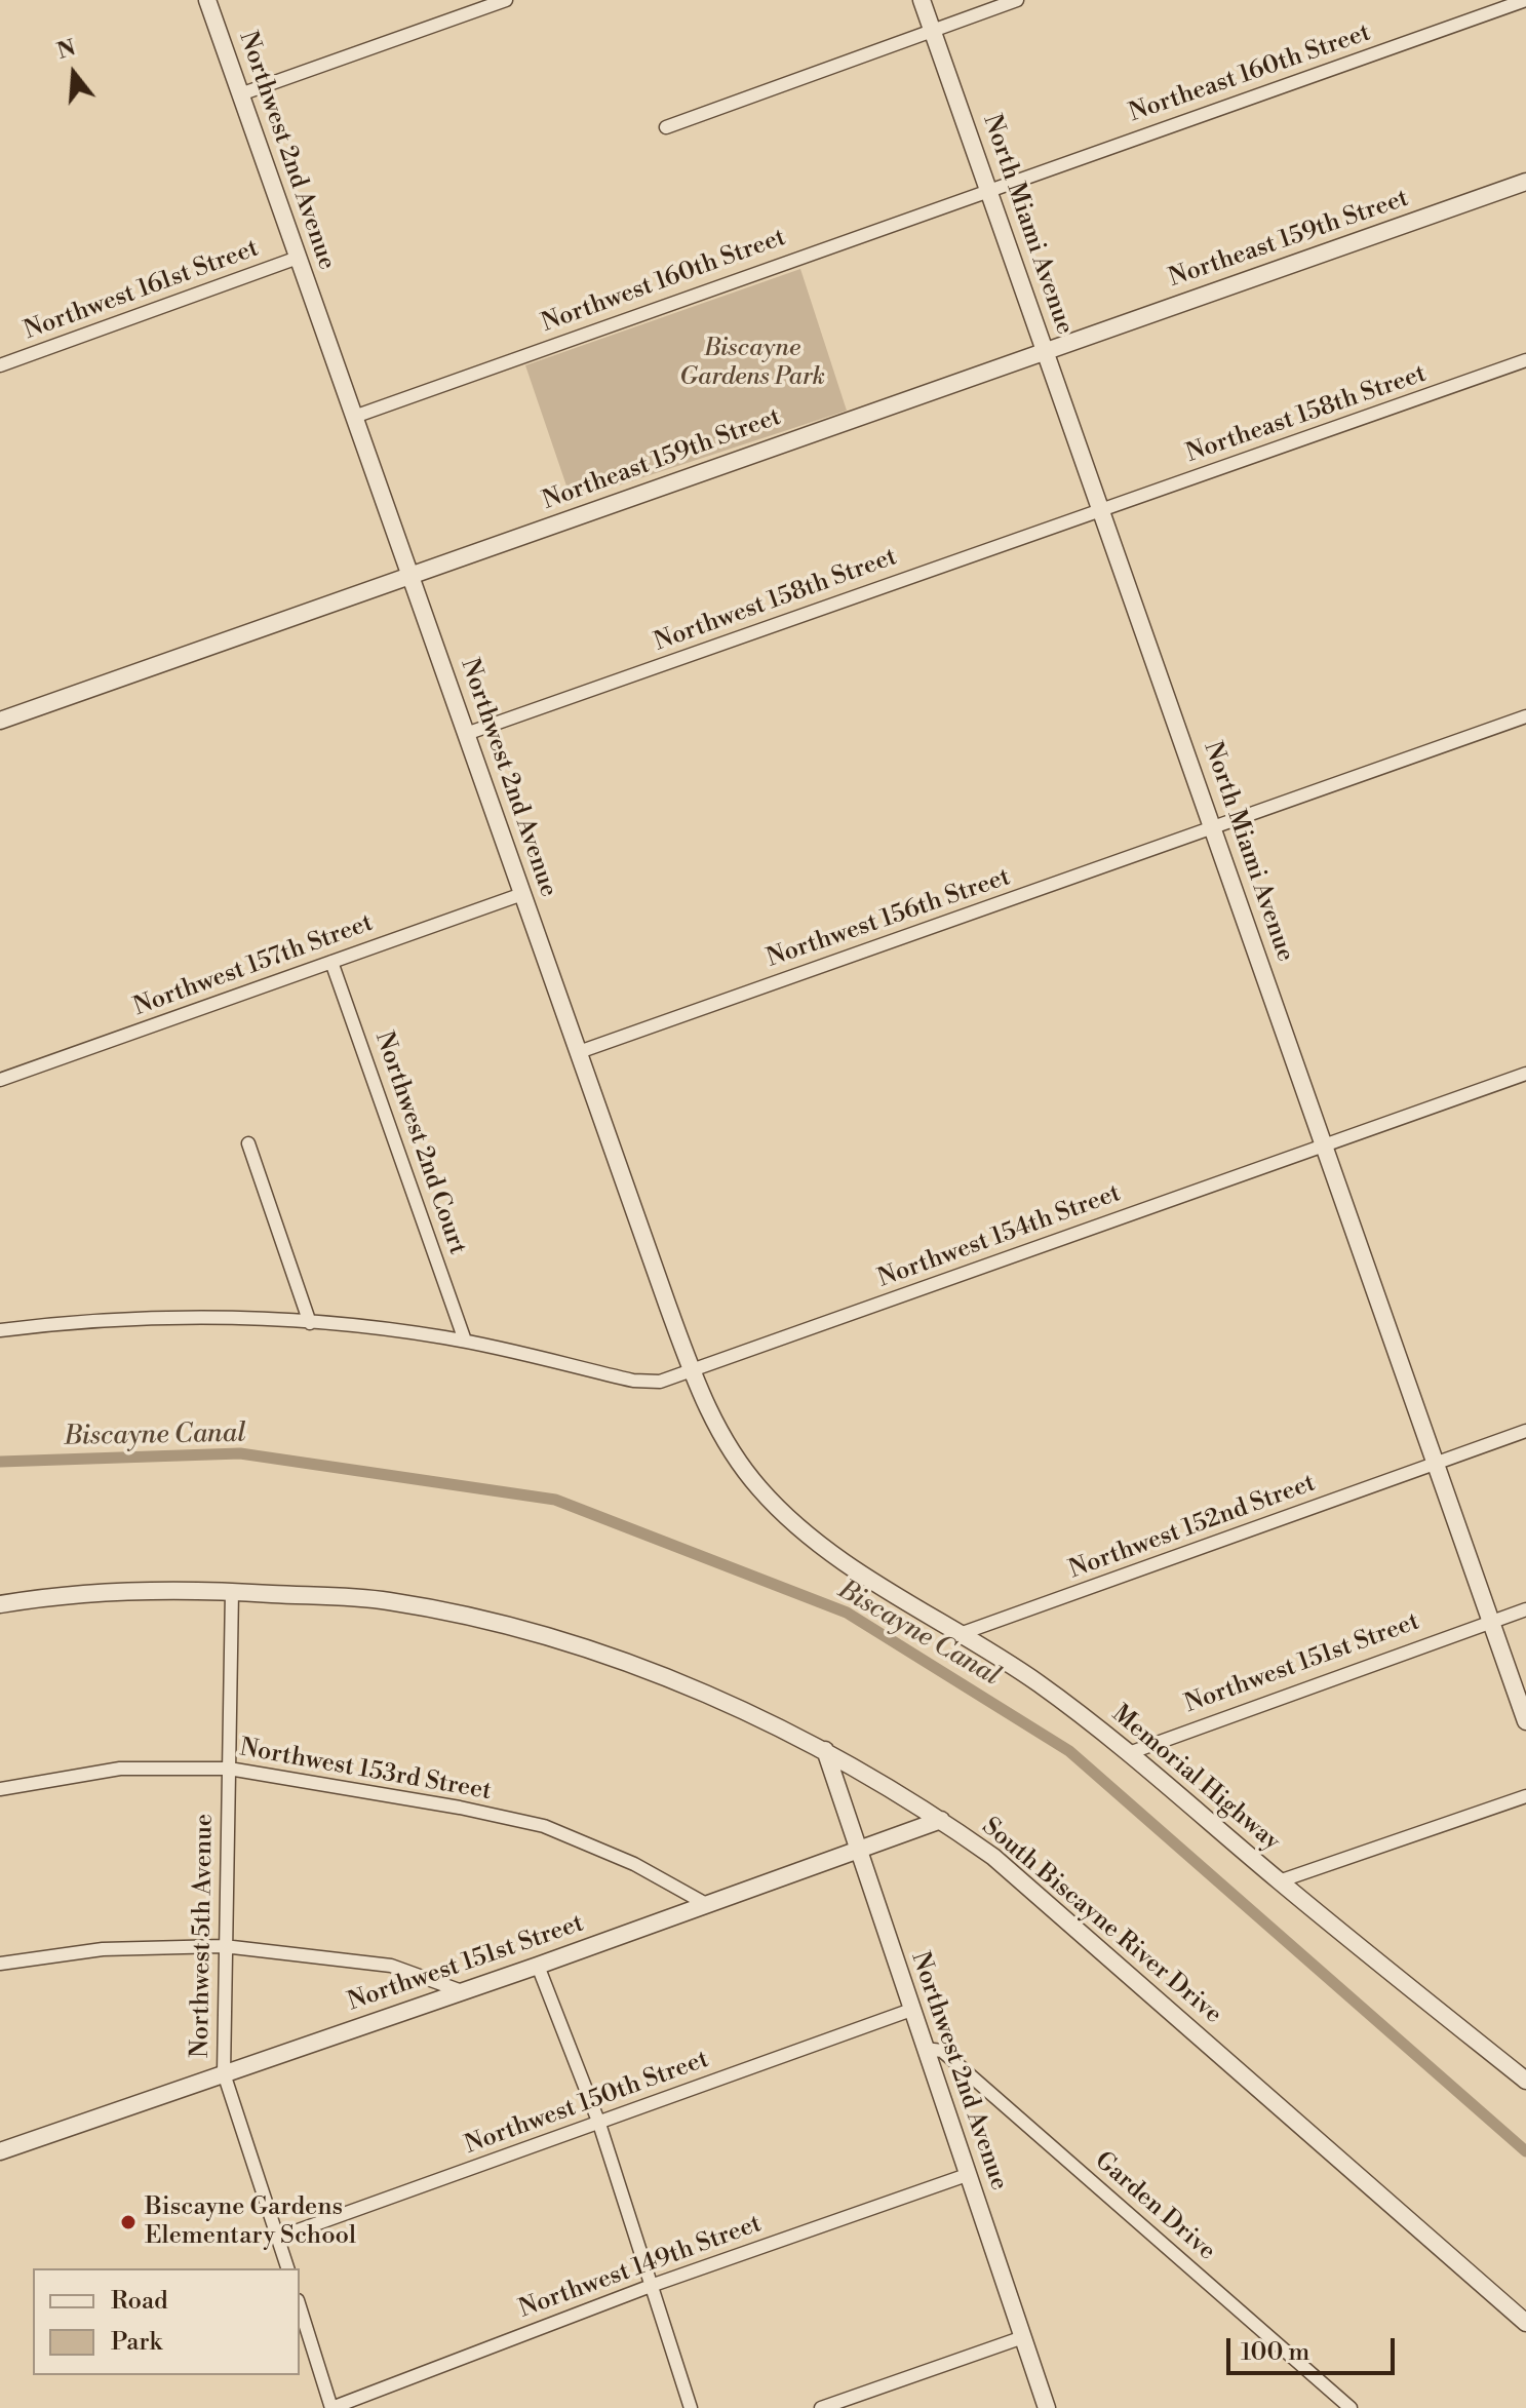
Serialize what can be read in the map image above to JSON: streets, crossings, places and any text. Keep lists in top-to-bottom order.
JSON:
{
  "streets": {
    "street": [
      "Northeast 160th Street",
      "Northwest 2nd Avenue",
      "North Miami Avenue",
      "Northeast 159th Street",
      "Northwest 160th Street",
      "Northwest 161st Street",
      "Northeast 158th Street",
      "Northwest 158th Street",
      "Northwest 156th Street",
      "Northwest 157th Street",
      "Northwest 2nd Court",
      "Northwest 154th Street",
      "Northwest 152nd Street",
      "Northwest 151st Street",
      "Northwest 153rd Street",
      "Memorial Highway",
      "South Biscayne River Drive",
      "Northwest 5th Avenue",
      "Northwest 150th Street",
      "Garden Drive",
      "Northwest 149th Street"
    ]
  },
  "crossings": [
    ["Northeast 160th Street", "North Miami Avenue"],
    ["Northeast 160th Street", "Northwest 160th Street"],
    ["Northwest 2nd Avenue", "Northeast 159th Street"],
    ["Northwest 2nd Avenue", "Northwest 160th Street"],
    ["Northwest 2nd Avenue", "Northwest 161st Street"],
    ["Northwest 2nd Avenue", "Northwest 158th Street"],
    ["Northwest 2nd Avenue", "Northwest 156th Street"],
    ["Northwest 2nd Avenue", "Northwest 157th Street"],
    ["Northwest 2nd Avenue", "Northwest 154th Street"],
    ["Northwest 2nd Avenue", "Northwest 151st Street"],
    ["Northwest 2nd Avenue", "Memorial Highway"],
    ["Northwest 2nd Avenue", "South Biscayne River Drive"],
    ["Northwest 2nd Avenue", "Northwest 150th Street"],
    ["Northwest 2nd Avenue", "Garden Drive"],
    ["Northwest 2nd Avenue", "Northwest 149th Street"],
    ["North Miami Avenue", "Northeast 159th Street"],
    ["North Miami Avenue", "Northwest 160th Street"],
    ["North Miami Avenue", "Northeast 158th Street"],
    ["North Miami Avenue", "Northwest 158th Street"],
    ["North Miami Avenue", "Northwest 156th Street"],
    ["North Miami Avenue", "Northwest 154th Street"],
    ["North Miami Avenue", "Northwest 152nd Street"],
    ["North Miami Avenue", "Northwest 151st Street"],
    ["Northeast 158th Street", "Northwest 158th Street"],
    ["Northwest 157th Street", "Northwest 2nd Court"],
    ["Northwest 2nd Court", "Northwest 154th Street"],
    ["Northwest 152nd Street", "Memorial Highway"],
    ["Northwest 151st Street", "Northwest 153rd Street"],
    ["Northwest 151st Street", "Memorial Highway"],
    ["Northwest 151st Street", "South Biscayne River Drive"],
    ["Northwest 151st Street", "Northwest 5th Avenue"],
    ["Northwest 153rd Street", "Northwest 5th Avenue"],
    ["South Biscayne River Drive", "Northwest 5th Avenue"],
    ["Northwest 5th Avenue", "Northwest 150th Street"]
  ],
  "water": ["Biscayne Canal"],
  "parks": ["Biscayne Gardens Park"],
  "places": ["Biscayne Gardens Elementary School"],
  "legend": ["Road", "Park"],
  "scale_bar": "100 m",
  "north": "top"
}
